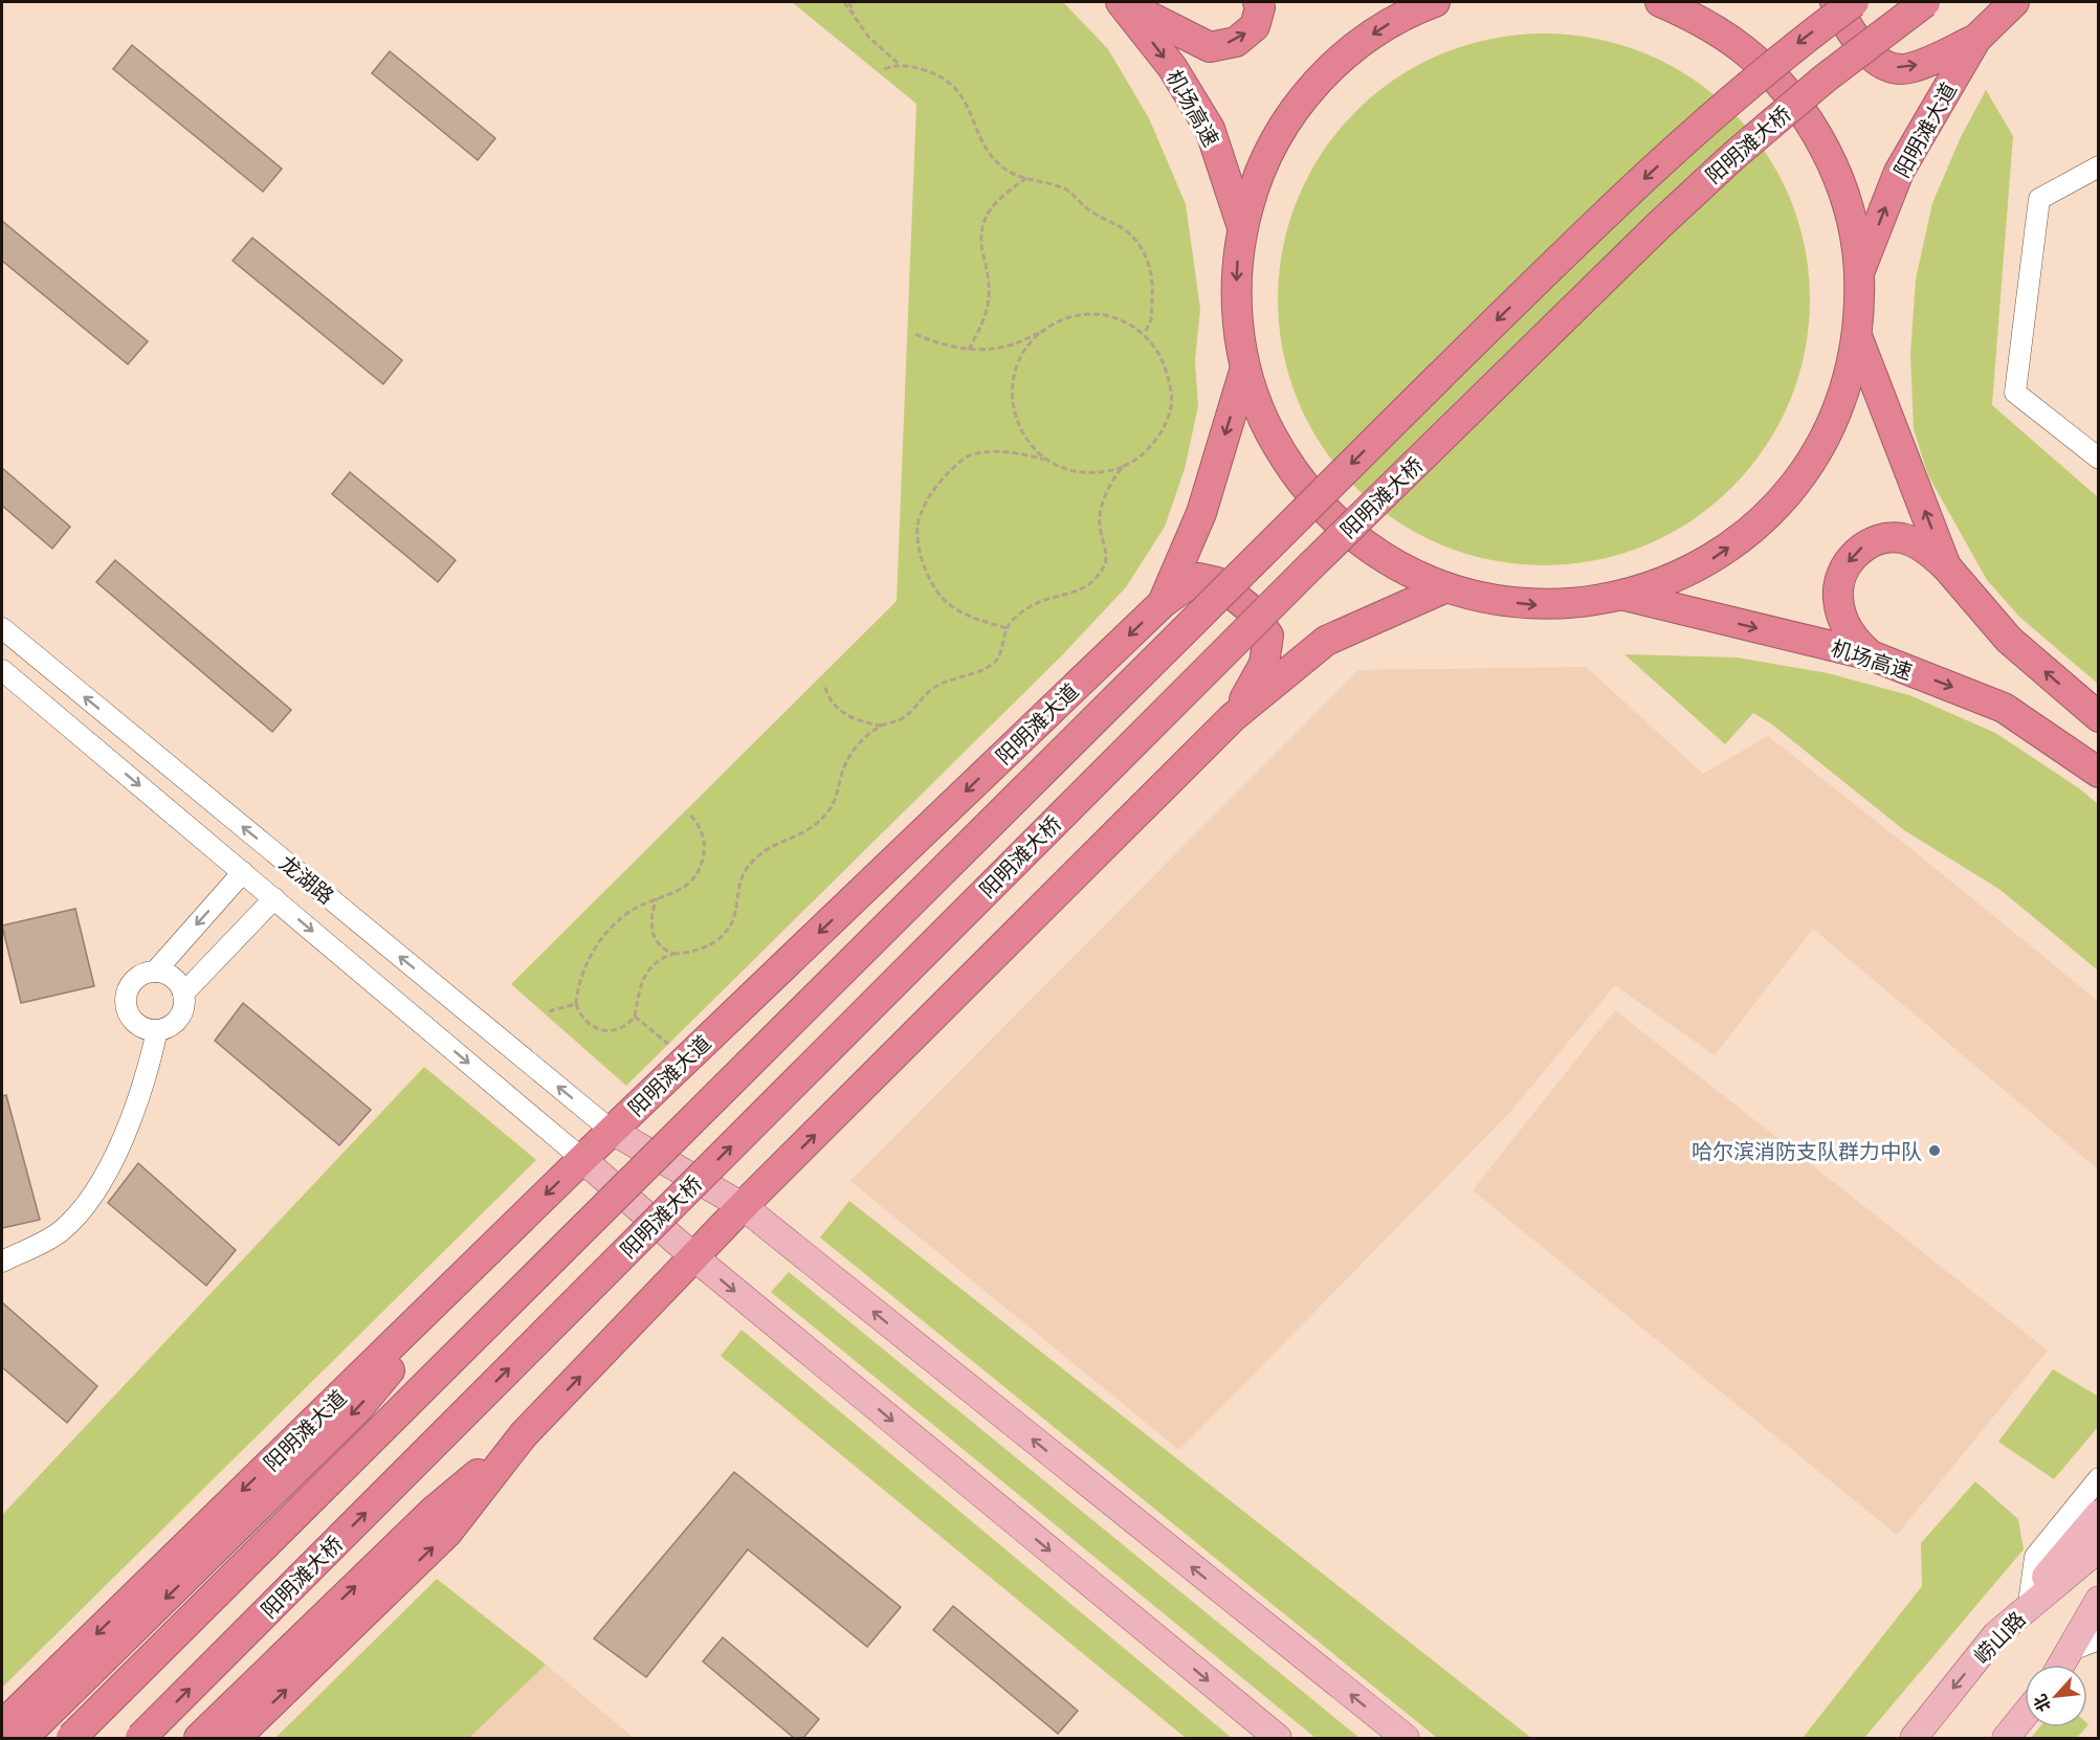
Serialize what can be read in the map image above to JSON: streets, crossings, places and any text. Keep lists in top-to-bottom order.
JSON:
{
  "streets": {
    "highway": ["机场高速", "阳明滩大道", "阳明滩大桥"],
    "main road": ["崂山路"],
    "street": ["龙湖路"]
  },
  "crossings": [
    ["阳明滩大道", "龙湖路"]
  ],
  "one_way": ["机场高速", "崂山路"],
  "places": ["哈尔滨消防支队群力中队"],
  "north": "bottom left"
}
